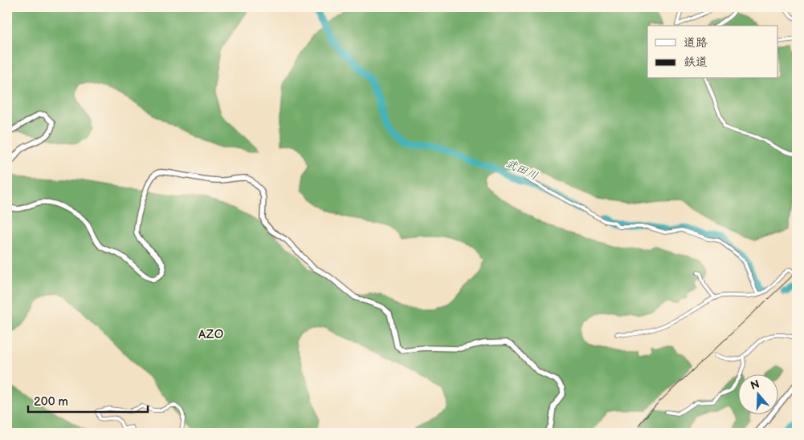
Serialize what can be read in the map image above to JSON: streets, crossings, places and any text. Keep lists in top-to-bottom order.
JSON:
{
  "districts": ["AZO"],
  "water": ["武田川"],
  "legend": ["道路", "鉄道"],
  "scale_bar": "200 m",
  "north": "top"
}
